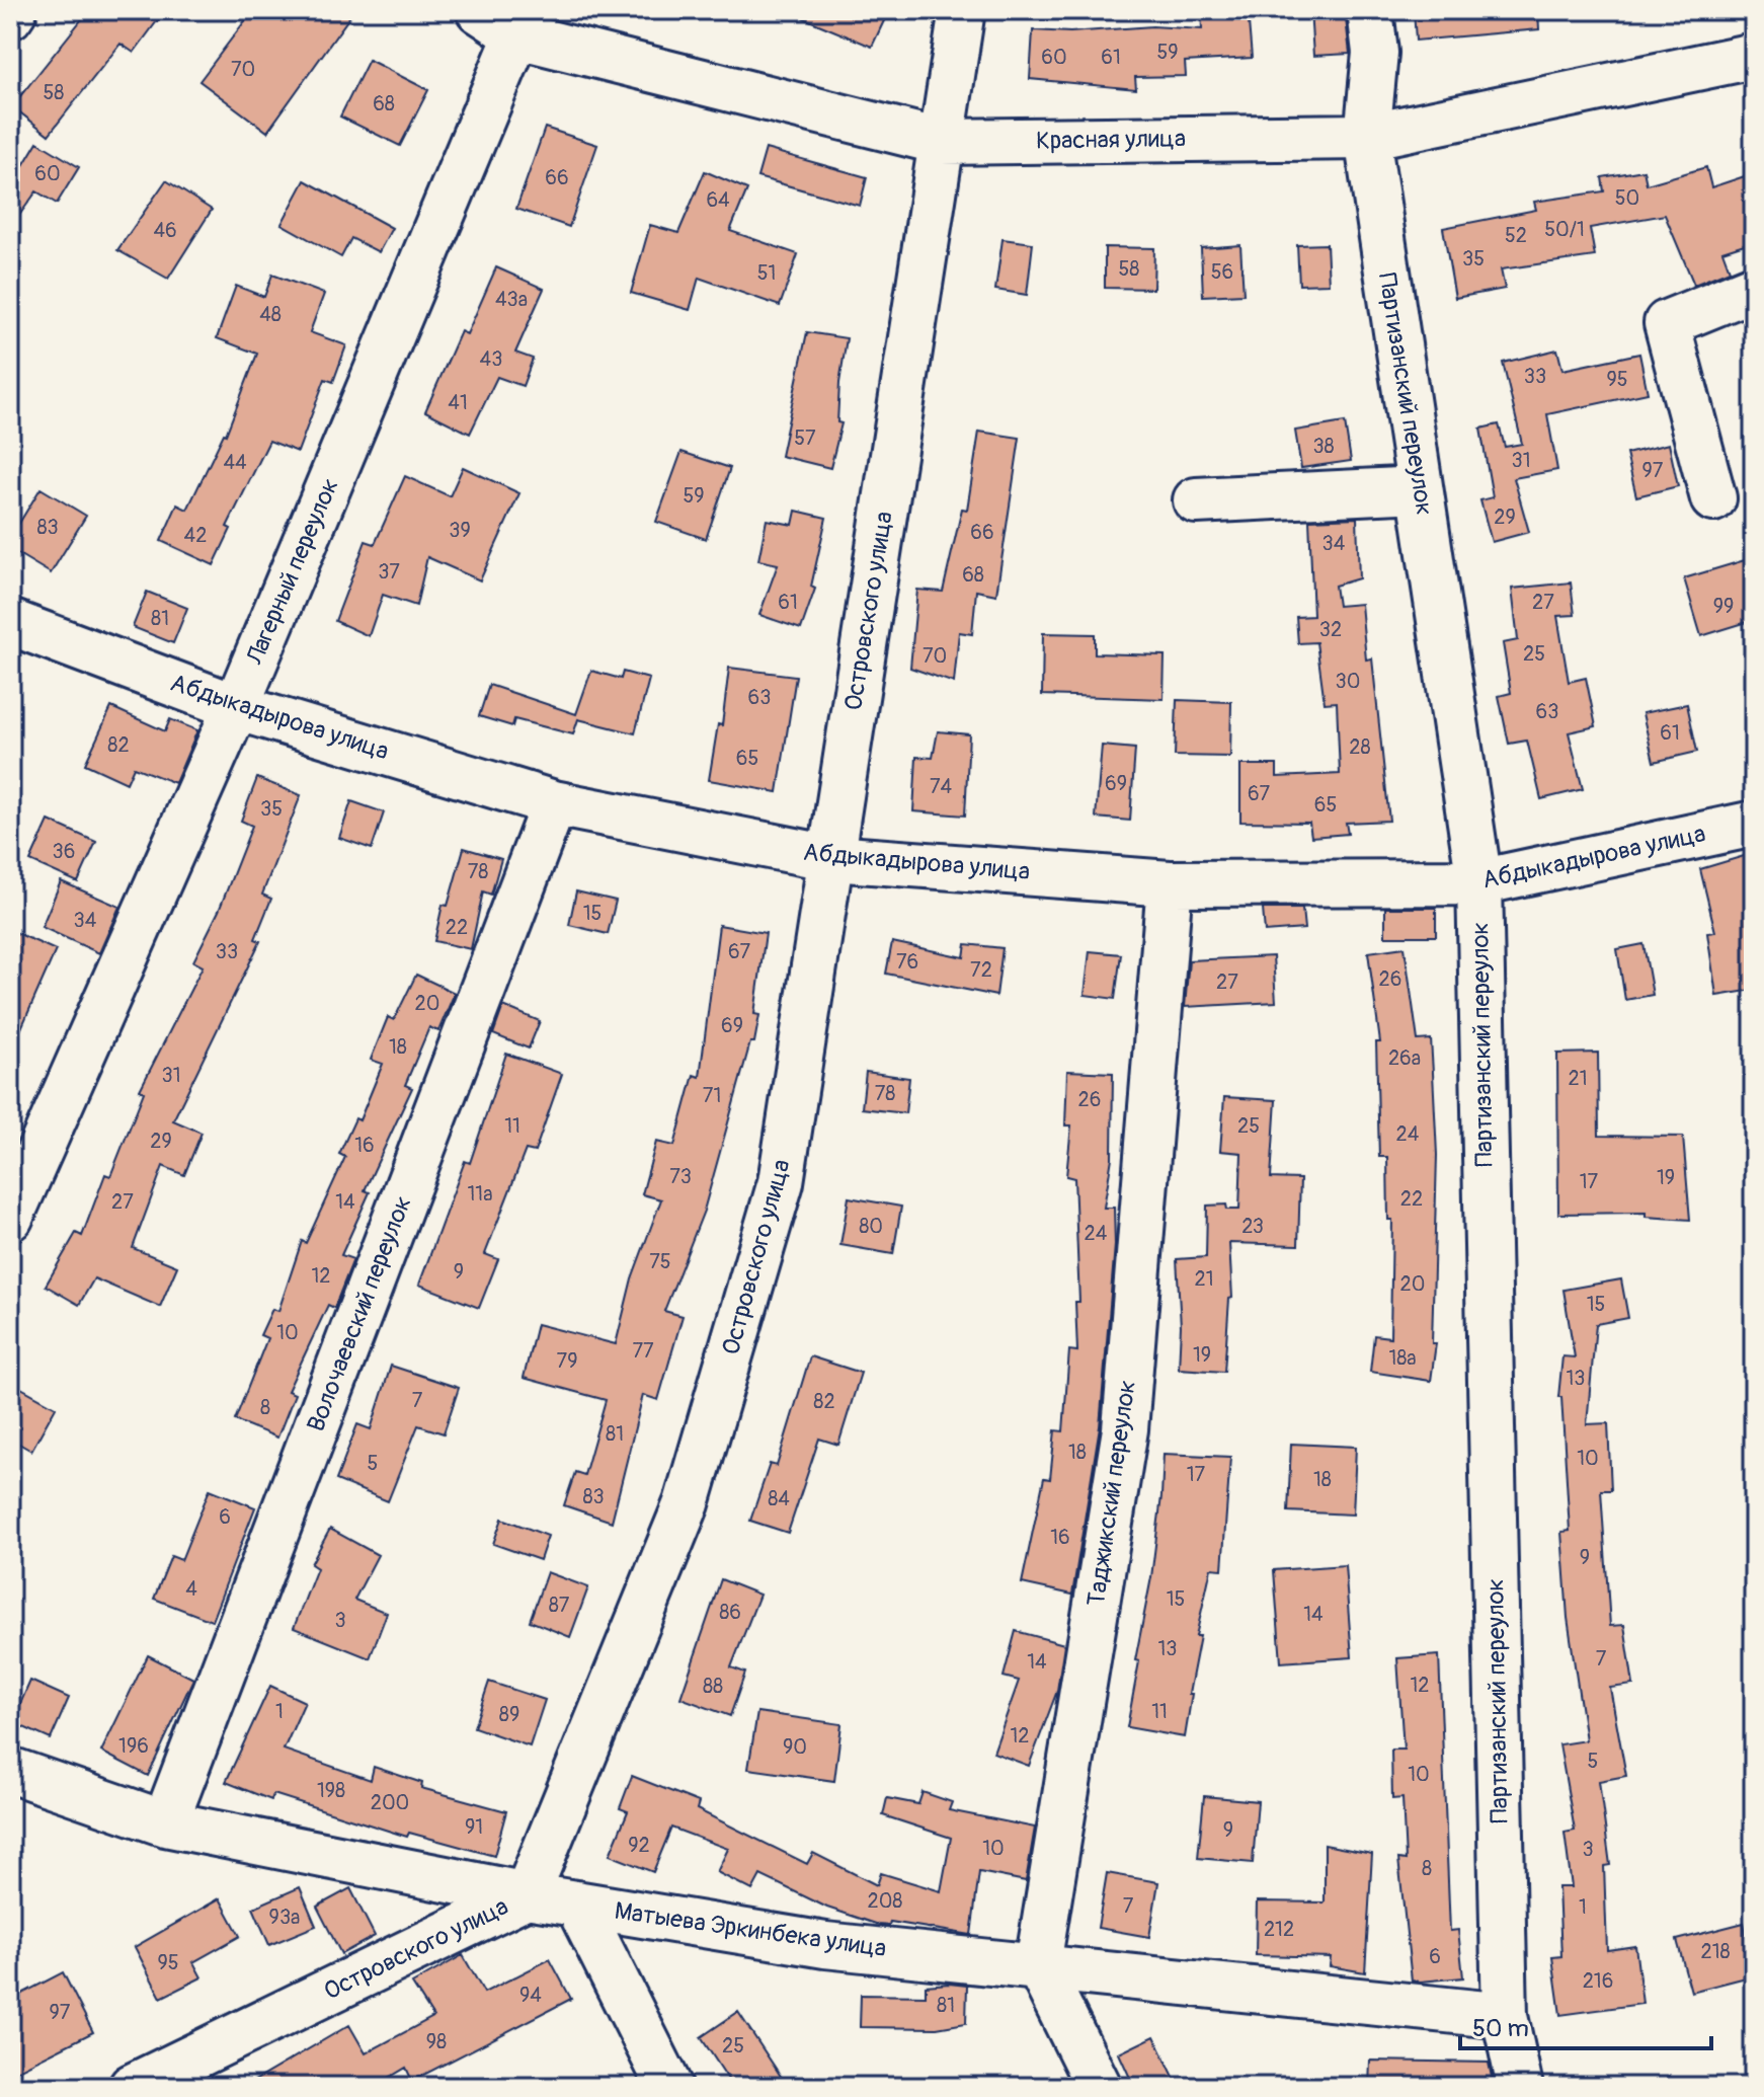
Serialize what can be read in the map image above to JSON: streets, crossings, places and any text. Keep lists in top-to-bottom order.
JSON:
{
  "streets": {
    "street": [
      "Красная улица",
      "Партизанский переулок",
      "Лагерный переулок",
      "Островского улица",
      "Абдыкадырова улица",
      "Волочаевский переулок",
      "Таджикский переулок",
      "Матыева Эркинбека улица"
    ]
  },
  "crossings": [
    ["Красная улица", "Партизанский переулок"],
    ["Красная улица", "Лагерный переулок"],
    ["Красная улица", "Островского улица"],
    ["Партизанский переулок", "Абдыкадырова улица"],
    ["Партизанский переулок", "Матыева Эркинбека улица"],
    ["Лагерный переулок", "Абдыкадырова улица"],
    ["Островского улица", "Абдыкадырова улица"],
    ["Островского улица", "Матыева Эркинбека улица"],
    ["Абдыкадырова улица", "Волочаевский переулок"],
    ["Абдыкадырова улица", "Таджикский переулок"],
    ["Волочаевский переулок", "Матыева Эркинбека улица"],
    ["Таджикский переулок", "Матыева Эркинбека улица"]
  ],
  "house_numbers": [
    "59",
    "60",
    "61",
    "70",
    "58",
    "68",
    "60",
    "66",
    "50",
    "64",
    "50/1",
    "46",
    "52",
    "35",
    "58",
    "56",
    "51",
    "43a",
    "48",
    "43",
    "33",
    "95",
    "41",
    "57",
    "38",
    "31",
    "44",
    "97",
    "59",
    "29",
    "83",
    "39",
    "66",
    "42",
    "34",
    "37",
    "68",
    "61",
    "27",
    "99",
    "81",
    "32",
    "25",
    "70",
    "30",
    "63",
    "63",
    "61",
    "82",
    "28",
    "65",
    "69",
    "74",
    "67",
    "65",
    "35",
    "36",
    "78",
    "15",
    "34",
    "22",
    "33",
    "67",
    "76",
    "72",
    "26",
    "27",
    "20",
    "69",
    "18",
    "26a",
    "31",
    "21",
    "78",
    "71",
    "26",
    "11",
    "25",
    "24",
    "29",
    "16",
    "73",
    "19",
    "17",
    "11a",
    "22",
    "27",
    "14",
    "80",
    "23",
    "24",
    "75",
    "9",
    "12",
    "21",
    "20",
    "15",
    "10",
    "77",
    "19",
    "18a",
    "79",
    "13",
    "7",
    "82",
    "8",
    "81",
    "18",
    "10",
    "5",
    "17",
    "18",
    "83",
    "84",
    "6",
    "16",
    "9",
    "4",
    "15",
    "87",
    "86",
    "14",
    "3",
    "13",
    "7",
    "14",
    "12",
    "88",
    "1",
    "11",
    "89",
    "12",
    "196",
    "90",
    "5",
    "10",
    "198",
    "200",
    "91",
    "9",
    "92",
    "10",
    "3",
    "8",
    "208",
    "7",
    "1",
    "93a",
    "212",
    "218",
    "6",
    "95",
    "216",
    "94",
    "81",
    "97",
    "98",
    "25"
  ],
  "scale_bar": "50 m"
}
